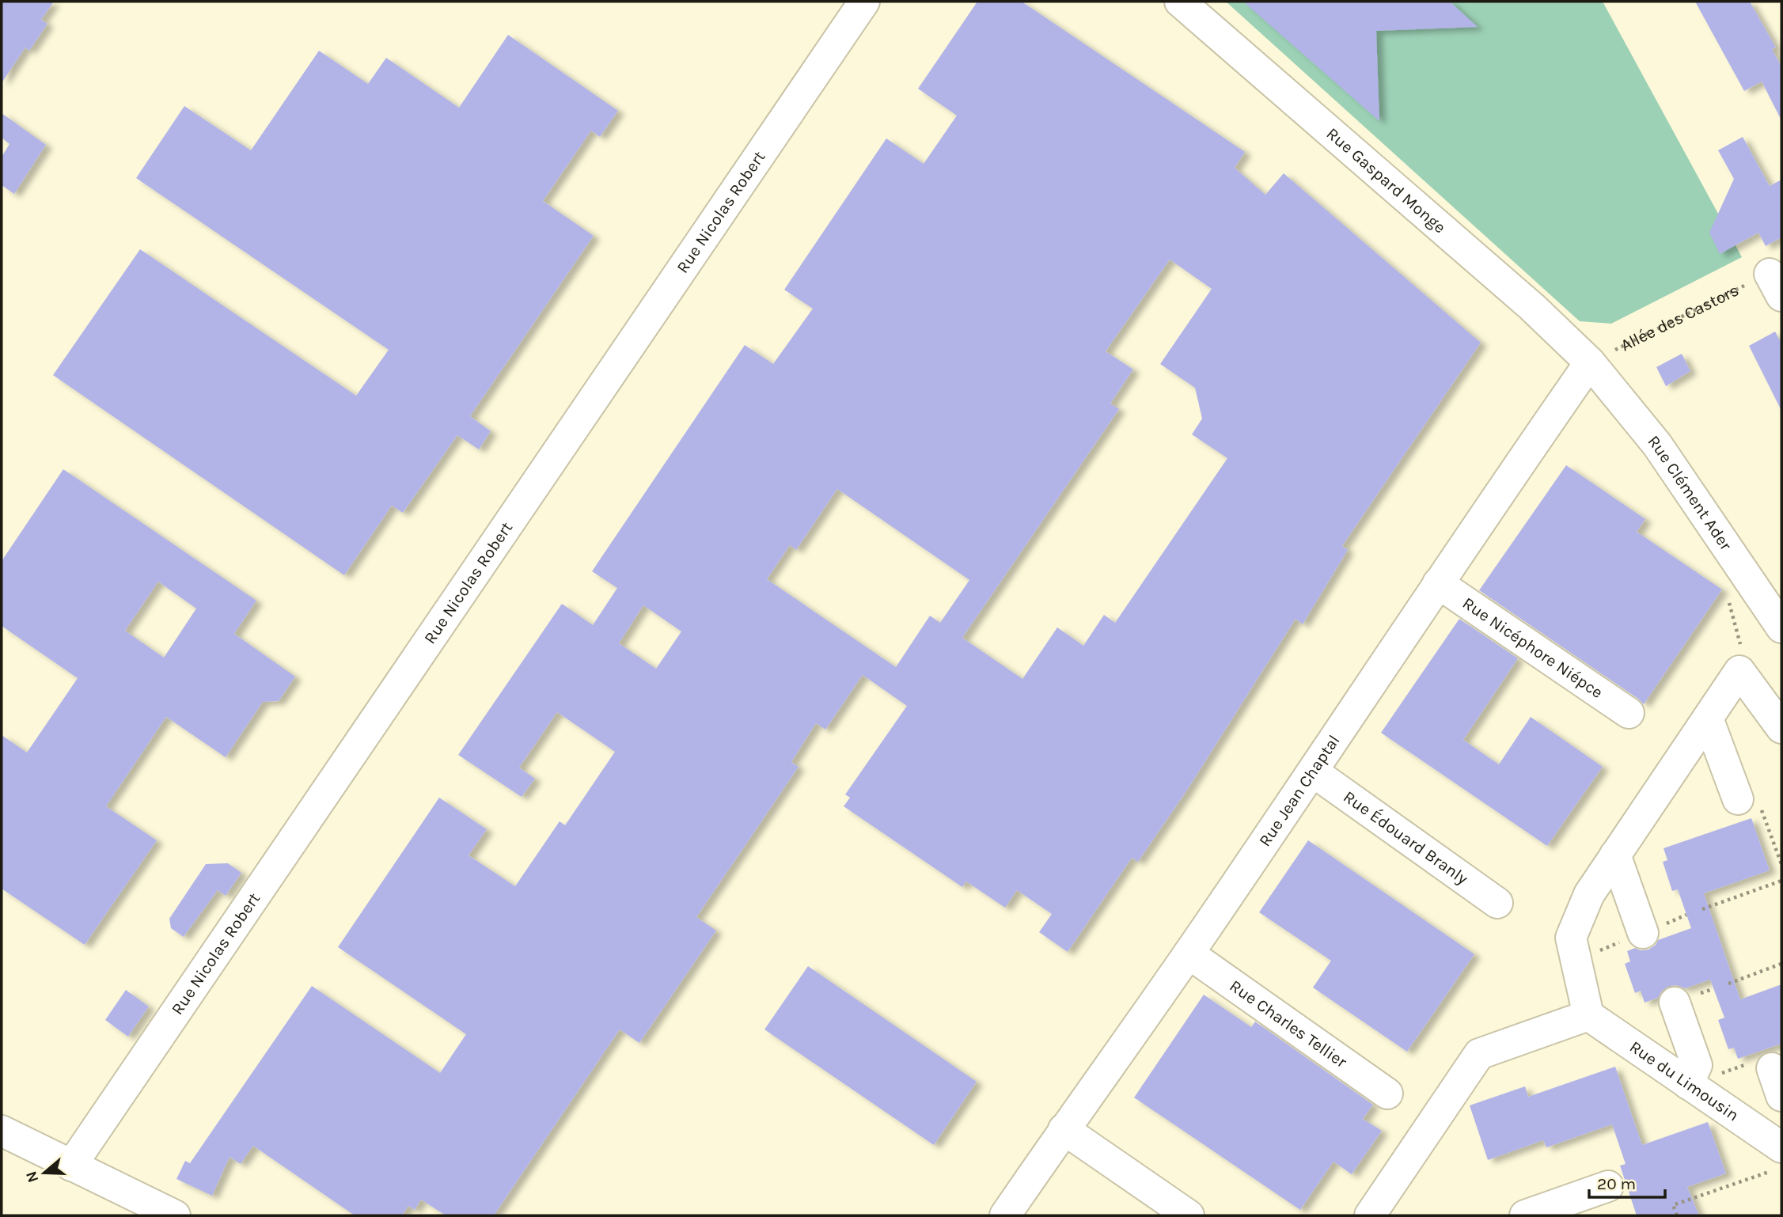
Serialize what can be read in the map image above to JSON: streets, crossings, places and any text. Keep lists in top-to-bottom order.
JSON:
{
  "streets": {
    "street": [
      "Rue Gaspard Monge",
      "Rue Nicolas Robert",
      "Rue Clément Ader",
      "Rue Nicéphore Niépce",
      "Rue Jean Chaptal",
      "Rue Édouard Branly",
      "Rue Charles Tellier",
      "Rue du Limousin"
    ],
    "path": ["Allée des Castors"]
  },
  "crossings": [
    ["Rue Gaspard Monge", "Allée des Castors"],
    ["Rue Gaspard Monge", "Rue Clément Ader"],
    ["Rue Gaspard Monge", "Rue Jean Chaptal"],
    ["Allée des Castors", "Rue Clément Ader"],
    ["Allée des Castors", "Rue Jean Chaptal"],
    ["Rue Clément Ader", "Rue Jean Chaptal"],
    ["Rue Nicéphore Niépce", "Rue Jean Chaptal"],
    ["Rue Jean Chaptal", "Rue Édouard Branly"],
    ["Rue Jean Chaptal", "Rue Charles Tellier"]
  ],
  "scale_bar": "20 m",
  "north": "left"
}
